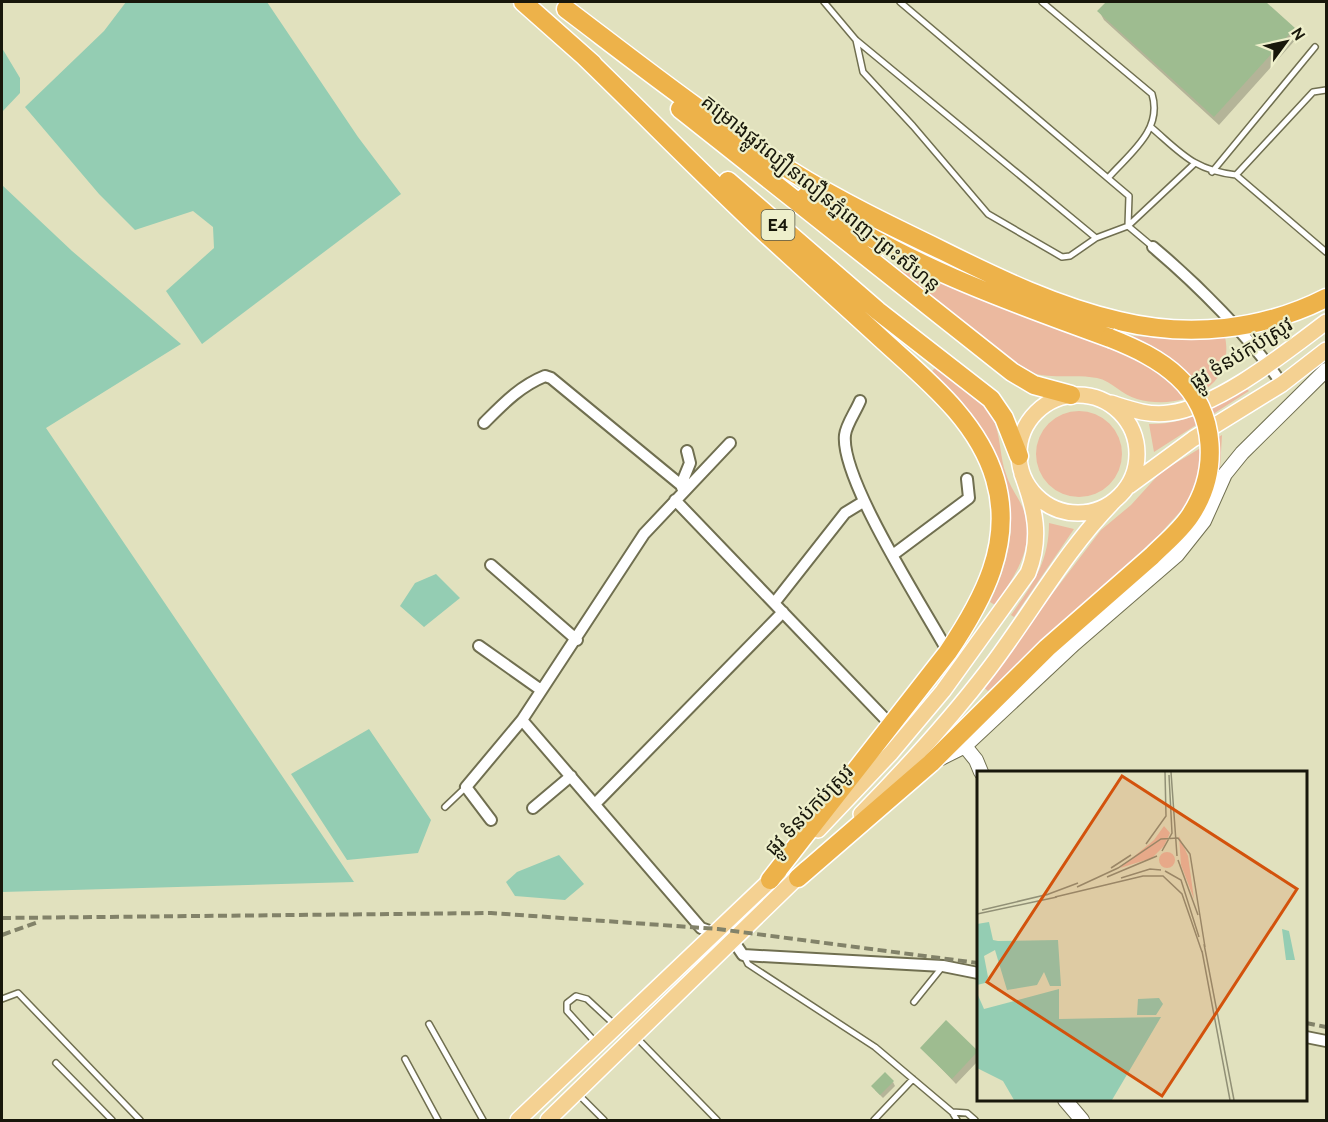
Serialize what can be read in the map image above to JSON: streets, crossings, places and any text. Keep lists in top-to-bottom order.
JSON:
{
  "streets": {
    "highway": ["គម្រោងផ្លូវល្បឿនលឿនភ្នំពេញ-ព្រះសីហនុ", "E4"],
    "main road": ["ផ្លូវ ទំនប់កប់ស្រូវ"]
  },
  "crossings": [
    ["គម្រោងផ្លូវល្បឿនលឿនភ្នំពេញ-ព្រះសីហនុ", "E4"],
    ["គម្រោងផ្លូវល្បឿនលឿនភ្នំពេញ-ព្រះសីហនុ", "ផ្លូវ ទំនប់កប់ស្រូវ"],
    ["E4", "ផ្លូវ ទំនប់កប់ស្រូវ"]
  ],
  "north": "top right"
}
